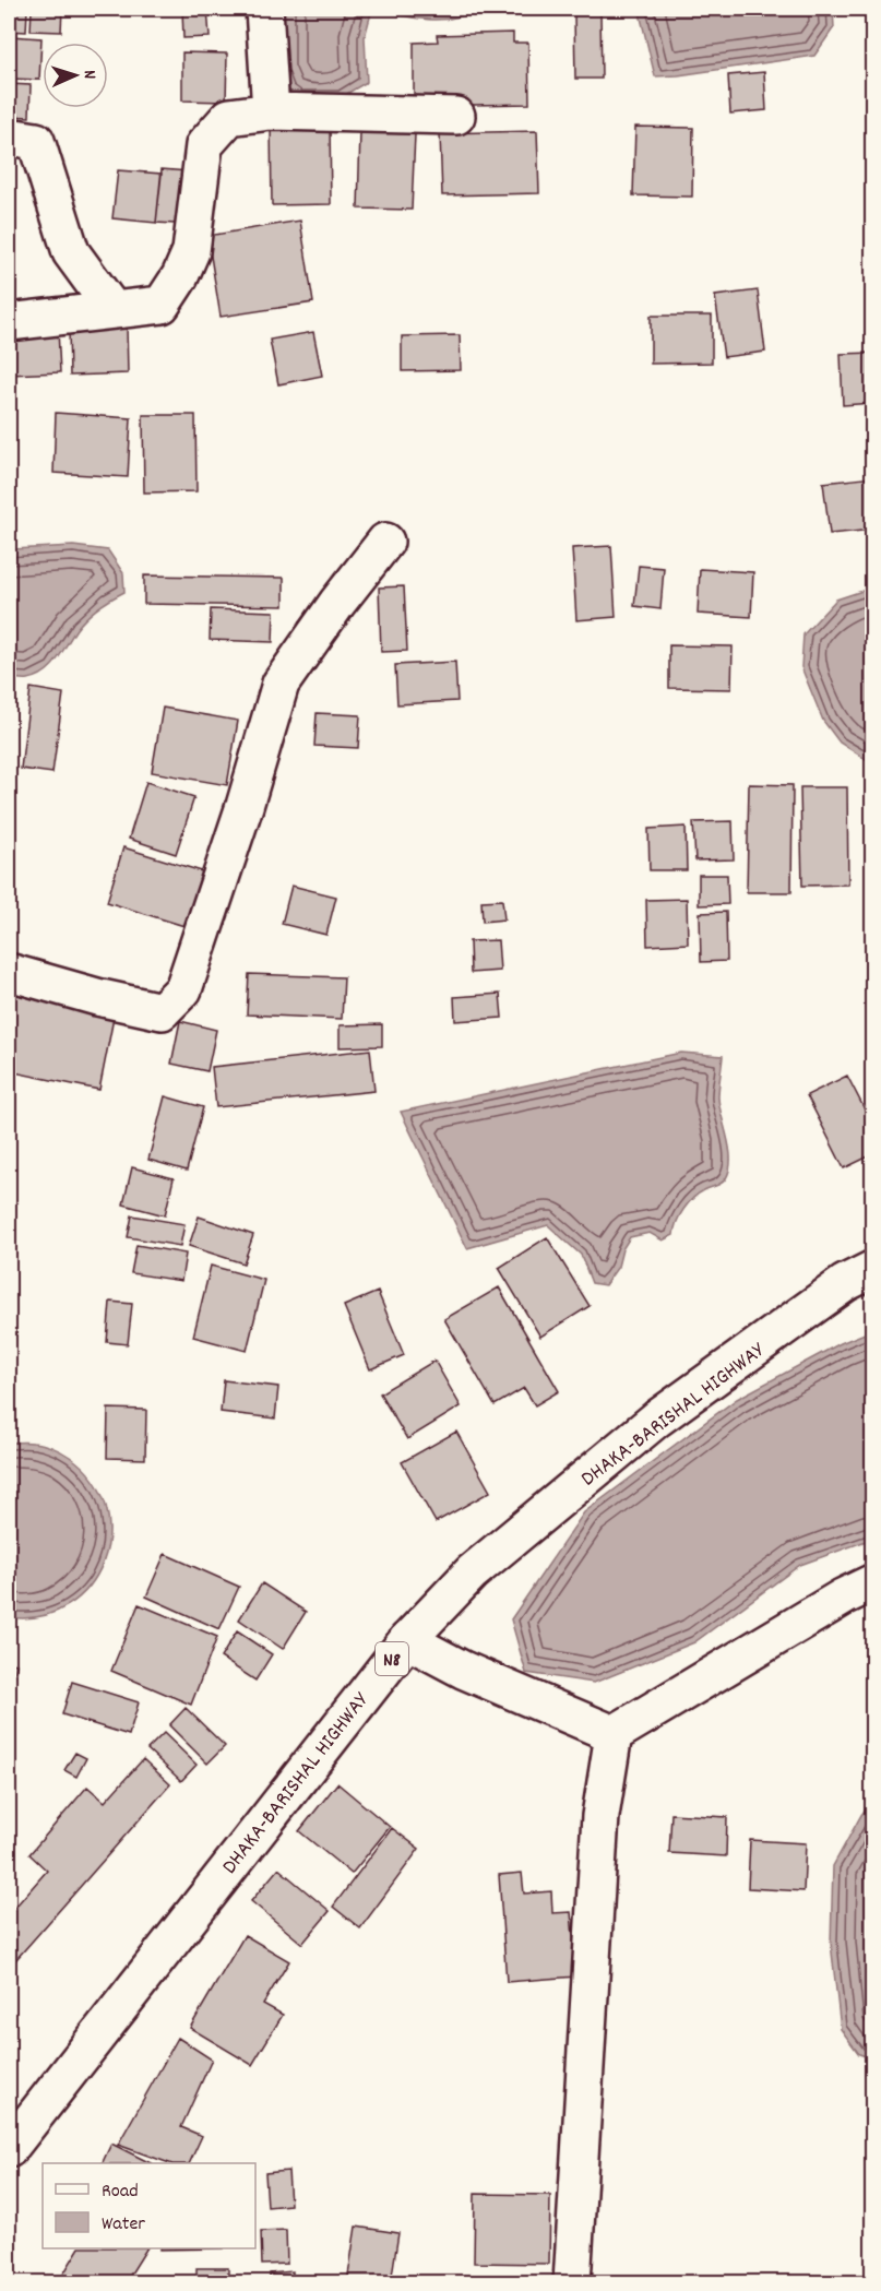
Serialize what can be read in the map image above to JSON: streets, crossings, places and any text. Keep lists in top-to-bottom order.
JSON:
{
  "streets": {
    "main road": ["DHAKA-BARISHAL HIGHWAY", "N8"]
  },
  "legend": ["Road", "Water"],
  "north": "right"
}
